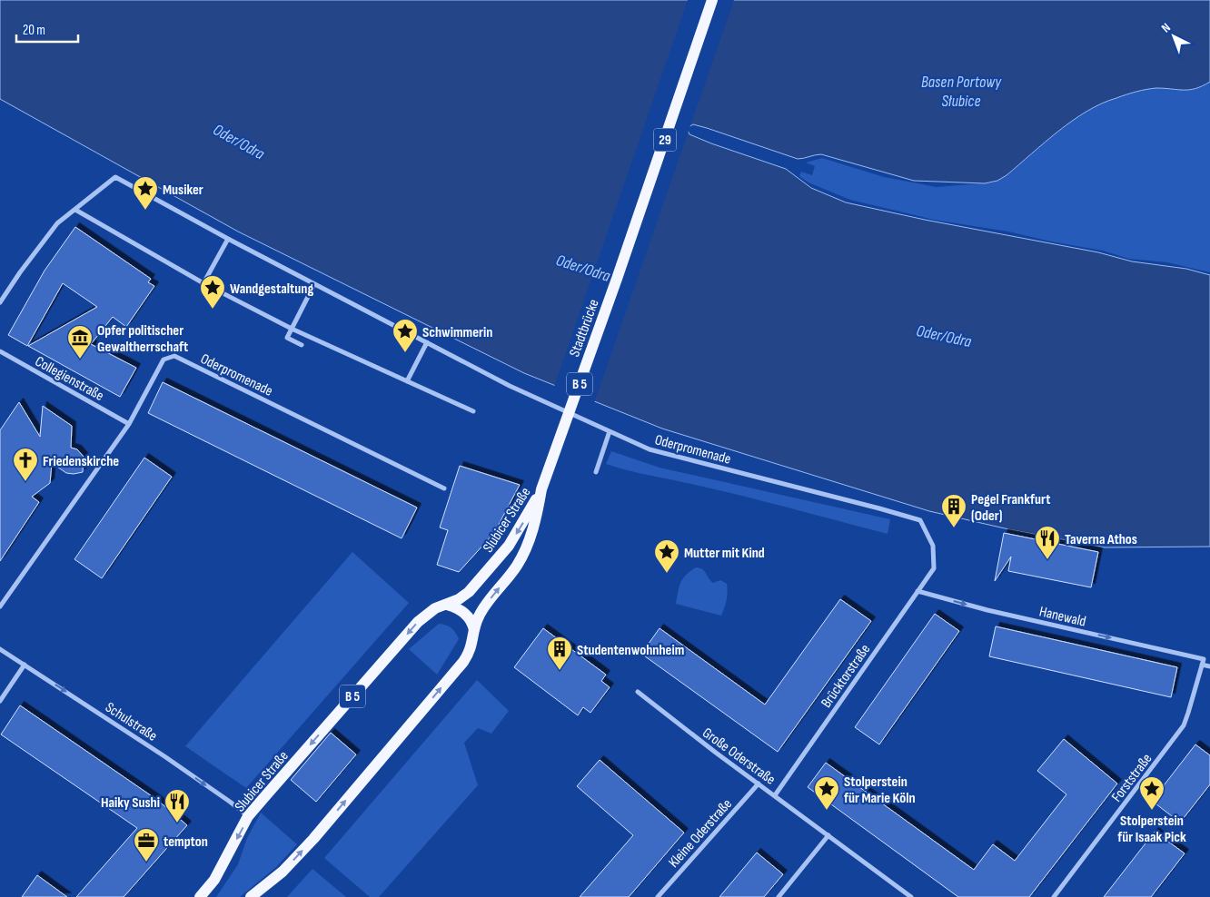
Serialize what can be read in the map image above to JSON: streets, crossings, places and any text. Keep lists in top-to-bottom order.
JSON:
{
  "streets": {
    "main road": [
      "29",
      "Stadtbrücke",
      "B 5",
      "Slubicer Straße"
    ],
    "street": [
      "Oderpromenade",
      "Collegienstraße",
      "Hanewald",
      "Brücktorstraße",
      "Schulstraße",
      "Große Oderstraße",
      "Forststraße",
      "Kleine Oderstraße"
    ]
  },
  "crossings": [
    ["29", "Stadtbrücke"],
    ["Stadtbrücke", "Slubicer Straße"],
    ["Oderpromenade", "Collegienstraße"],
    ["Oderpromenade", "Brücktorstraße"],
    ["Slubicer Straße", "Schulstraße"],
    ["Hanewald", "Brücktorstraße"],
    ["Hanewald", "Forststraße"],
    ["Brücktorstraße", "Große Oderstraße"],
    ["Große Oderstraße", "Kleine Oderstraße"]
  ],
  "one_way": ["Hanewald", "Schulstraße"],
  "water": ["Basen Portowy Słubice", "Oder/Odra"],
  "places": {
    "place": [
      "Musiker",
      "Wandgestaltung",
      "Schwimmerin",
      "Mutter mit Kind",
      "Stolperstein für Marie Köln",
      "Stolperstein für Isaak Pick"
    ],
    "museum": ["Opfer politischer Gewaltherrschaft"],
    "church": ["Friedenskirche"],
    "building": ["Pegel Frankfurt (Oder)", "Studentenwohnheim"],
    "restaurant": ["Taverna Athos", "Haiky Sushi"],
    "office": ["tempton"]
  },
  "scale_bar": "20 m",
  "north": "top left"
}
